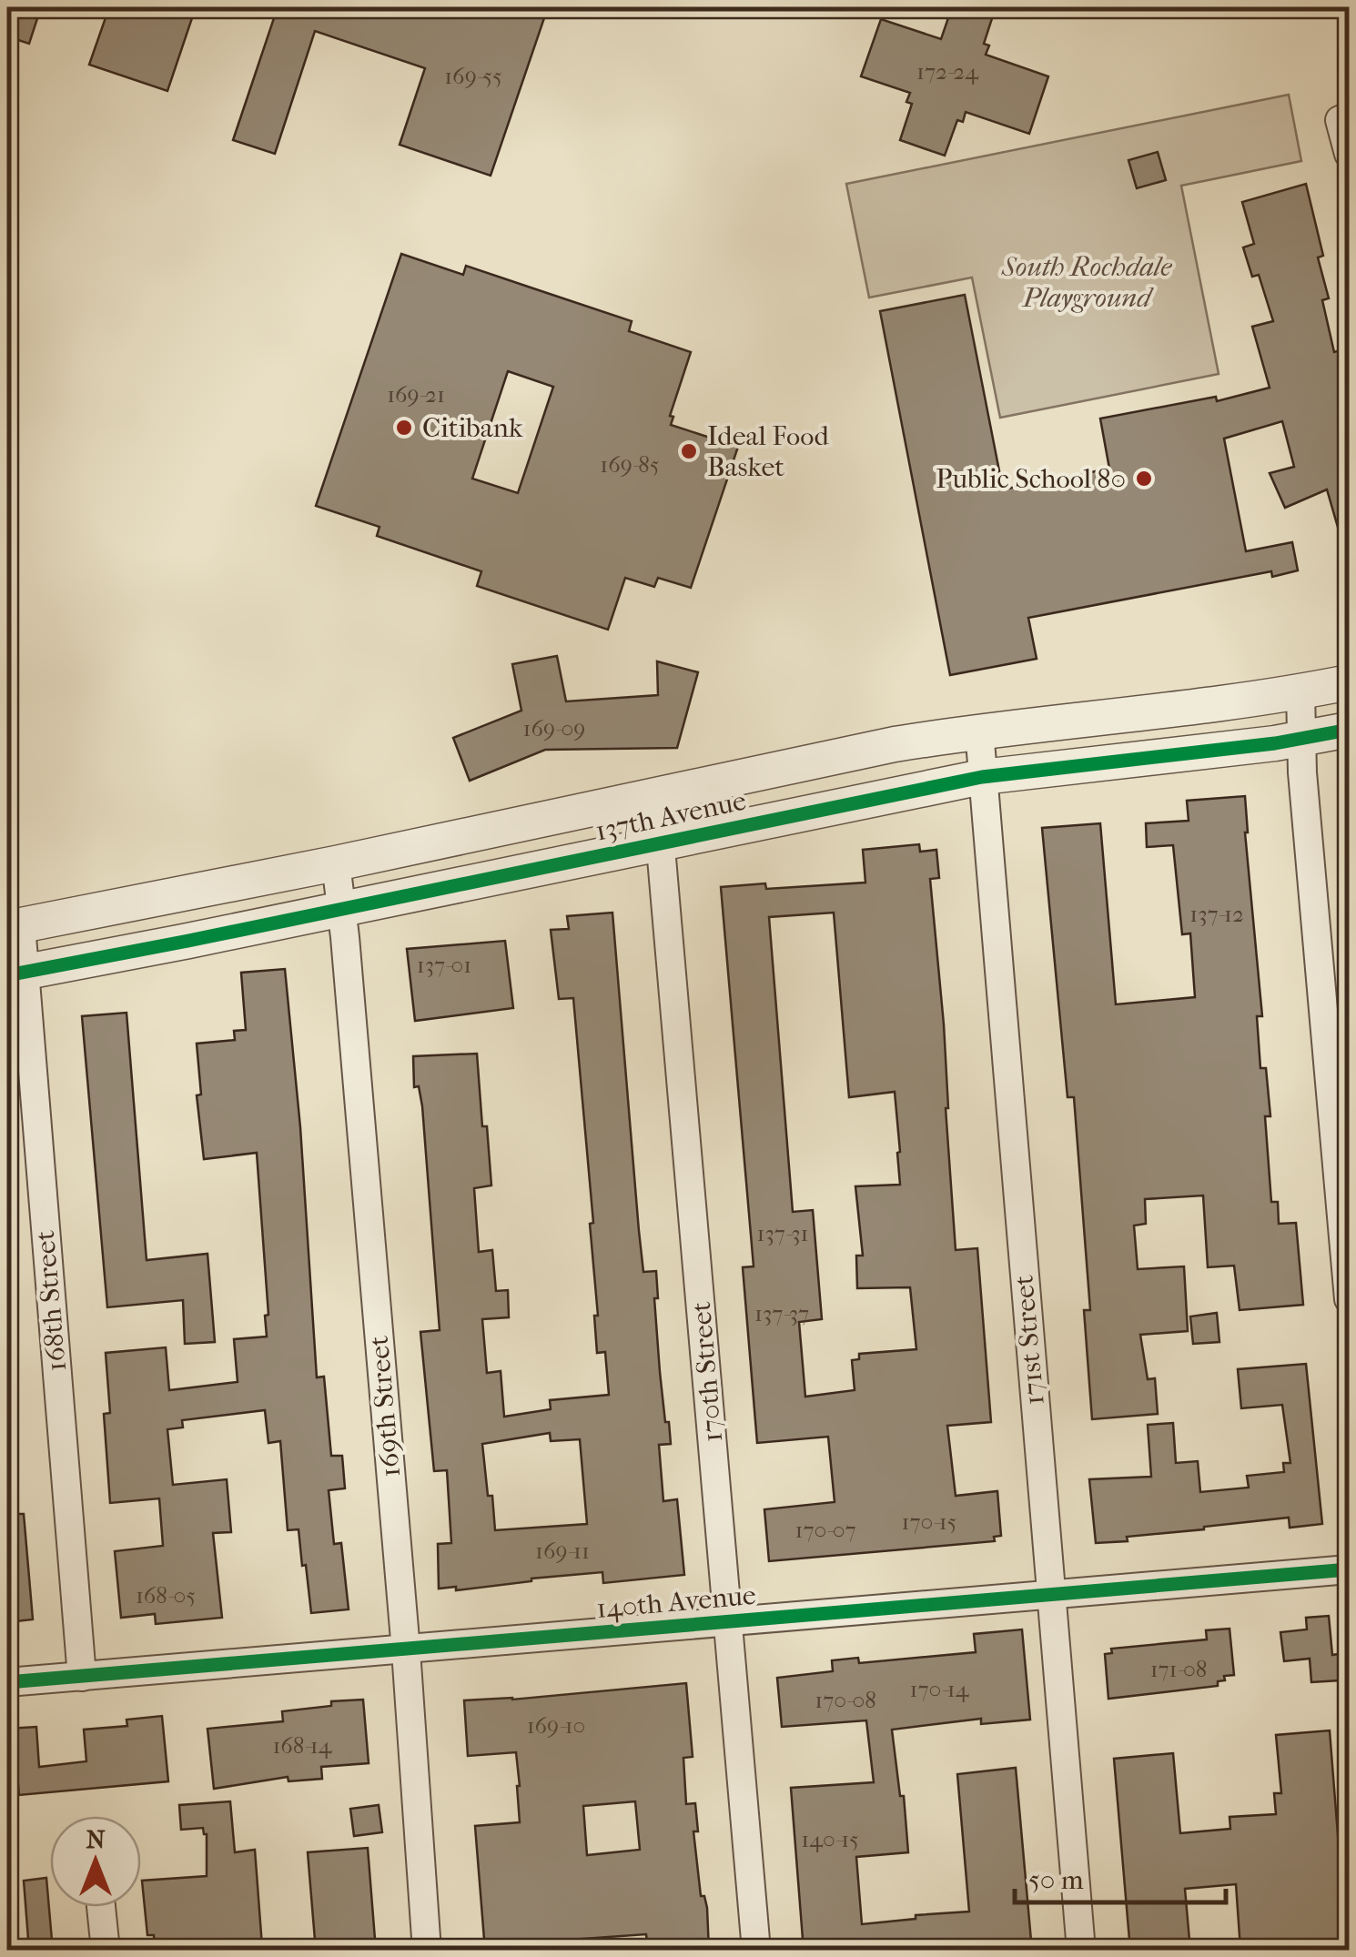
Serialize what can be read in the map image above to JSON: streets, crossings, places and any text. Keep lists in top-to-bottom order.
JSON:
{
  "streets": {
    "street": [
      "137th Avenue",
      "168th Street",
      "171st Street",
      "170th Street",
      "169th Street",
      "140th Avenue"
    ]
  },
  "crossings": [
    ["137th Avenue", "168th Street"],
    ["137th Avenue", "171st Street"],
    ["137th Avenue", "170th Street"],
    ["137th Avenue", "169th Street"],
    ["168th Street", "140th Avenue"],
    ["171st Street", "140th Avenue"],
    ["170th Street", "140th Avenue"],
    ["169th Street", "140th Avenue"]
  ],
  "parks": ["South Rochdale Playground"],
  "places": ["Citibank", "Ideal Food Basket", "Public School 80"],
  "house_numbers": [
    "172-24",
    "169-55",
    "169-21",
    "169-85",
    "169-09",
    "137-12",
    "137-01",
    "137-31",
    "137-37",
    "170-15",
    "170-07",
    "169-11",
    "168-05",
    "171-08",
    "170-14",
    "170-08",
    "169-10",
    "168-14",
    "140-15"
  ],
  "scale_bar": "50 m",
  "north": "top"
}
